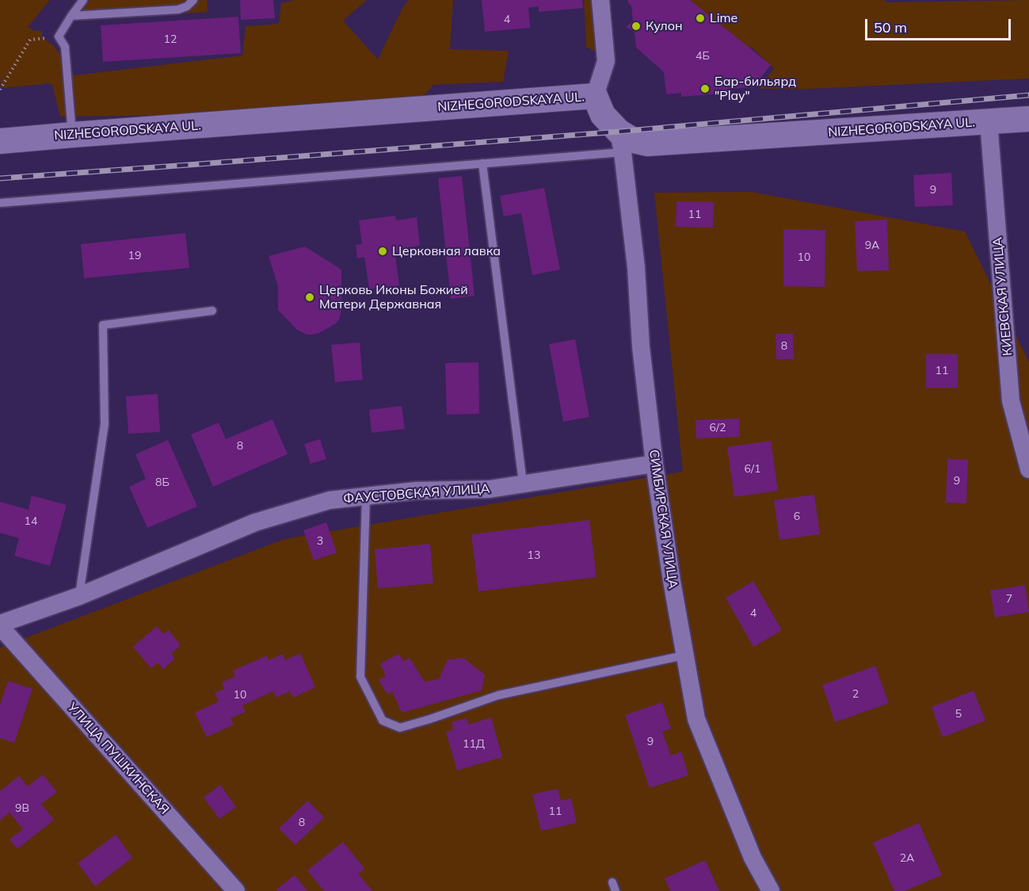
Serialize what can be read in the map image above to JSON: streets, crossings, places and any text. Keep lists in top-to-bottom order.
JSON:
{
  "streets": {
    "street": [
      "NIZHEGORODSKAYA UL.",
      "КИЕВСКАЯ УЛИЦА",
      "ФАУСТОВСКАЯ УЛИЦА",
      "СИМБИРСКАЯ УЛИЦА",
      "УЛИЦА ПУШКИНСКАЯ"
    ]
  },
  "crossings": [
    ["NIZHEGORODSKAYA UL.", "КИЕВСКАЯ УЛИЦА"],
    ["NIZHEGORODSKAYA UL.", "СИМБИРСКАЯ УЛИЦА"],
    ["ФАУСТОВСКАЯ УЛИЦА", "СИМБИРСКАЯ УЛИЦА"],
    ["ФАУСТОВСКАЯ УЛИЦА", "УЛИЦА ПУШКИНСКАЯ"]
  ],
  "places": [
    "Lime",
    "Кулон",
    "Бар-бильярд \"Play\"",
    "Церковная лавка",
    "Церковь Иконы Божией Матери Державная"
  ],
  "house_numbers": [
    "4",
    "12",
    "4Б",
    "9",
    "11",
    "9А",
    "19",
    "10",
    "8",
    "11",
    "6/2",
    "8",
    "6/1",
    "9",
    "8Б",
    "6",
    "14",
    "3",
    "13",
    "7",
    "4",
    "2",
    "10",
    "5",
    "9",
    "11Д",
    "9В",
    "11",
    "8",
    "2А"
  ],
  "scale_bar": "50 m"
}
